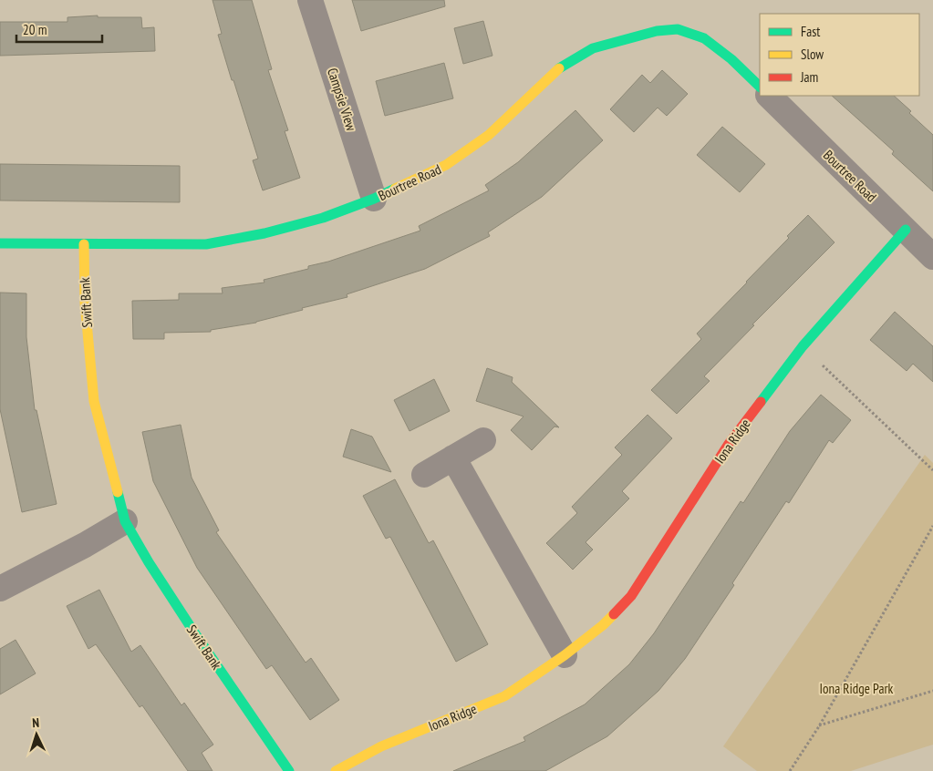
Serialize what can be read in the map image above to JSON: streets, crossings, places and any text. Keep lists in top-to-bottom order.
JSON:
{
  "streets": {
    "street": [
      "Campsie View",
      "Bourtree Road",
      "Swift Bank",
      "Iona Ridge"
    ]
  },
  "crossings": [
    ["Campsie View", "Bourtree Road"],
    ["Bourtree Road", "Swift Bank"],
    ["Bourtree Road", "Iona Ridge"]
  ],
  "parks": ["Iona Ridge Park"],
  "legend": ["Fast", "Slow", "Jam"],
  "scale_bar": "20 m",
  "north": "top"
}
